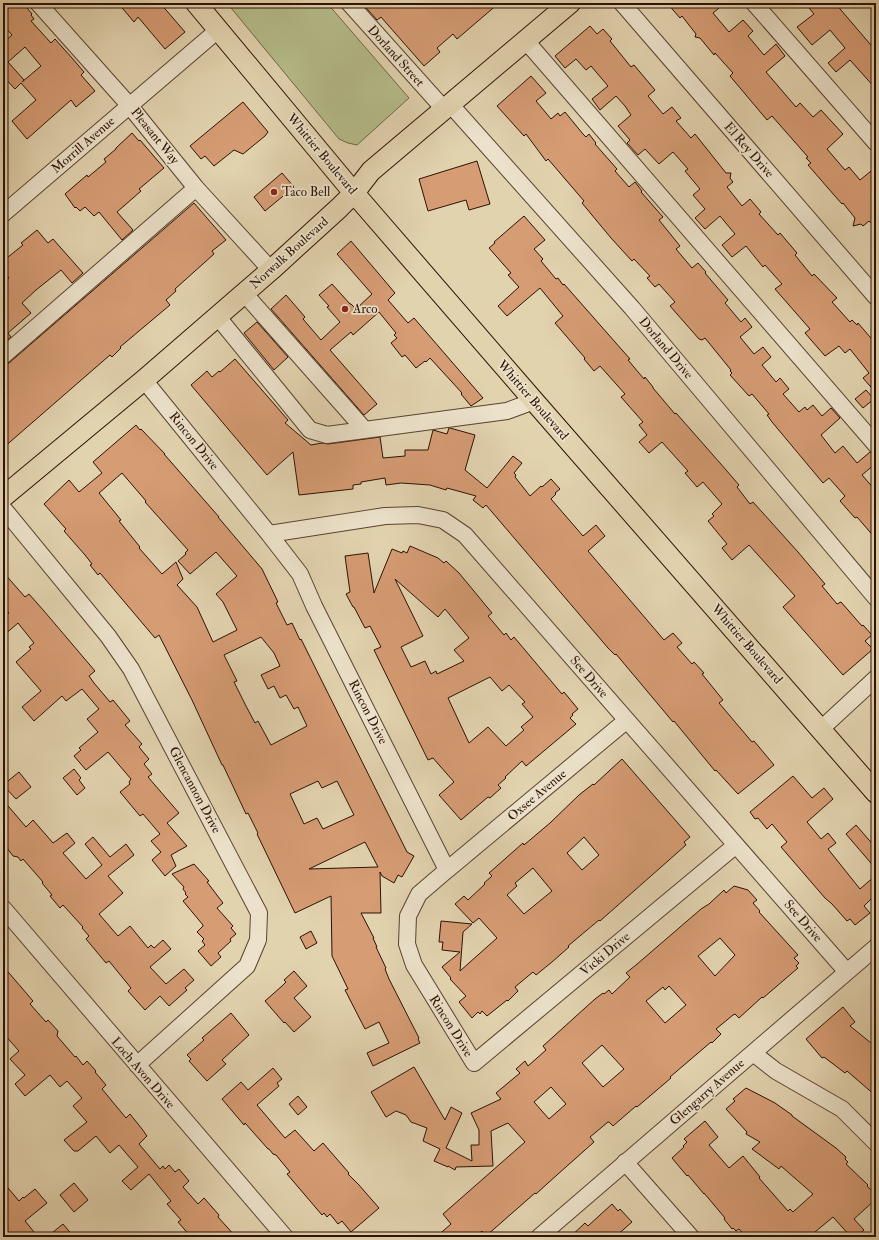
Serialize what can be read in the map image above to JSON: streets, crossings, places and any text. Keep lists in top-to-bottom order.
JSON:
{
  "streets": {
    "main road": ["Whittier Boulevard", "Norwalk Boulevard"],
    "street": [
      "Dorland Street",
      "Pleasant Way",
      "Morrill Avenue",
      "El Rey Drive",
      "Dorland Drive",
      "Rincon Drive",
      "See Drive",
      "Glencannon Drive",
      "Oxsee Avenue",
      "Vicki Drive",
      "Loch Avon Drive",
      "Glengarry Avenue"
    ]
  },
  "crossings": [
    ["Dorland Street", "Norwalk Boulevard"],
    ["Dorland Street", "Dorland Drive"],
    ["Pleasant Way", "Morrill Avenue"],
    ["Pleasant Way", "Norwalk Boulevard"],
    ["Morrill Avenue", "Whittier Boulevard"],
    ["Whittier Boulevard", "Norwalk Boulevard"],
    ["Norwalk Boulevard", "Dorland Drive"],
    ["Norwalk Boulevard", "Rincon Drive"],
    ["Rincon Drive", "See Drive"],
    ["Rincon Drive", "Oxsee Avenue"],
    ["Rincon Drive", "Vicki Drive"],
    ["See Drive", "Oxsee Avenue"],
    ["See Drive", "Vicki Drive"],
    ["See Drive", "Glengarry Avenue"],
    ["Glencannon Drive", "Loch Avon Drive"]
  ],
  "places": ["Taco Bell", "Arco"]
}
